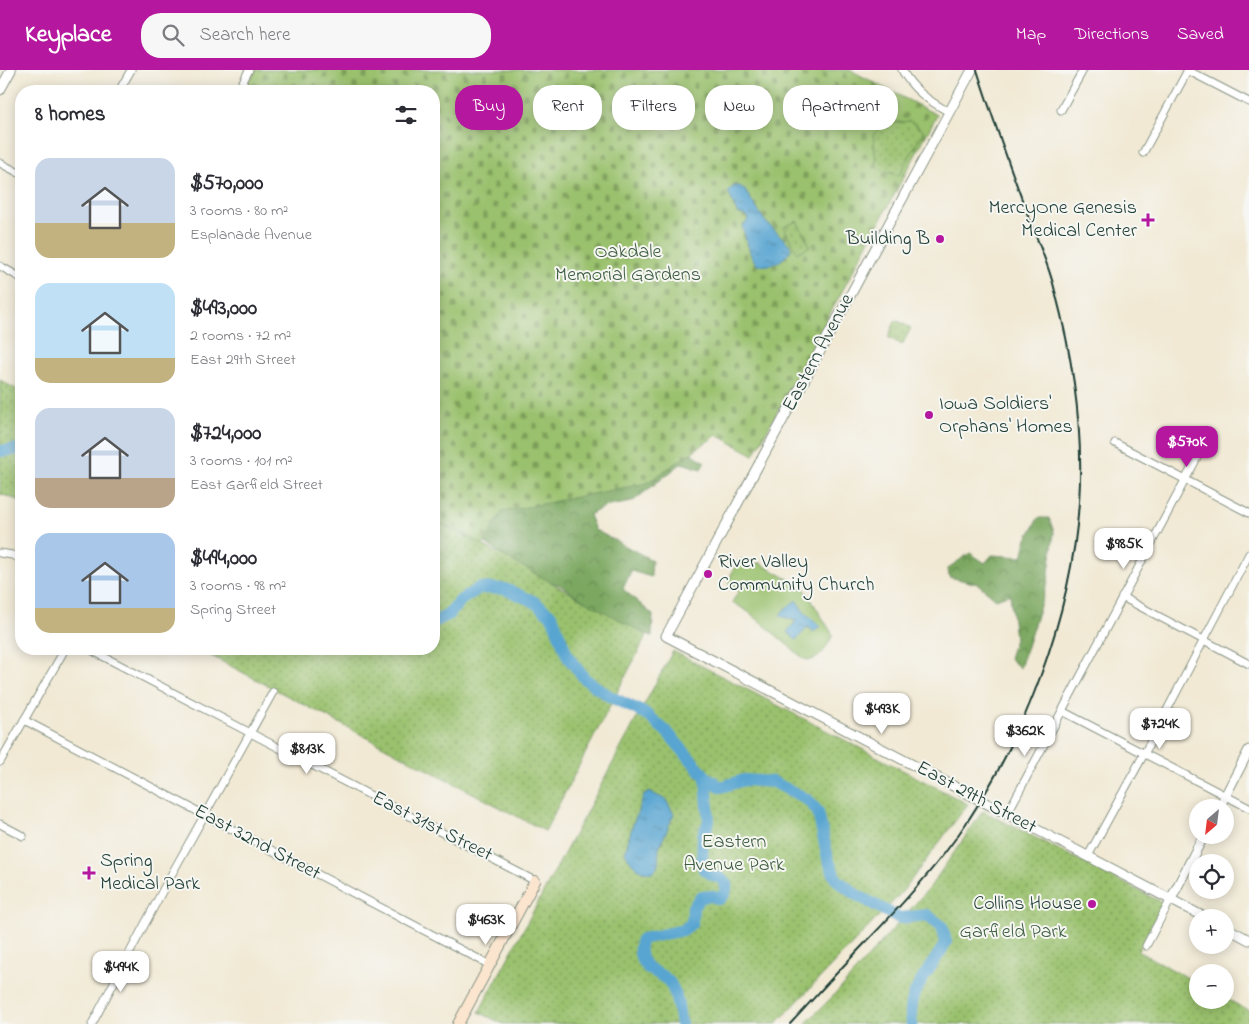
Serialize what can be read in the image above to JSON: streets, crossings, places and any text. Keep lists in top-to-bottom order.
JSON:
{
  "streets": {
    "street": [
      "Eastern Avenue",
      "East 29th Street",
      "East 31st Street",
      "East 32nd Street"
    ]
  },
  "crossings": [
    ["Eastern Avenue", "East 29th Street"]
  ],
  "parks": ["Oakdale Memorial Gardens", "Eastern Avenue Park", "Garfield Park"],
  "places": {
    "health": ["MercyOne Genesis Medical Center", "Spring Medical Park"],
    "other": [
      "Building B",
      "Iowa Soldiers' Orphans' Homes",
      "River Valley Community Church",
      "Collins House"
    ]
  },
  "north": "bottom left",
  "page": {
    "header": "Keyplace",
    "search": "Search here",
    "nav": ["Map", "Directions", "Saved"],
    "chip": [
      "Buy",
      "Rent",
      "Filters",
      "New",
      "Apartment"
    ],
    "heading": "8 homes",
    "list": [
      {
        "name": "$570,000",
        "note": "3 rooms · 80 m² · Esplanade Avenue"
      },
      {
        "name": "$493,000",
        "note": "2 rooms · 72 m² · East 29th Street"
      },
      {
        "name": "$724,000",
        "note": "3 rooms · 101 m² · East Garfield Street"
      },
      {
        "name": "$494,000",
        "note": "3 rooms · 98 m² · Spring Street"
      }
    ],
    "price": [
      "$570K",
      "$985K",
      "$493K",
      "$724K",
      "$362K",
      "$813K",
      "$463K",
      "$494K"
    ],
    "map_buttons": ["+", "−"]
  }
}
